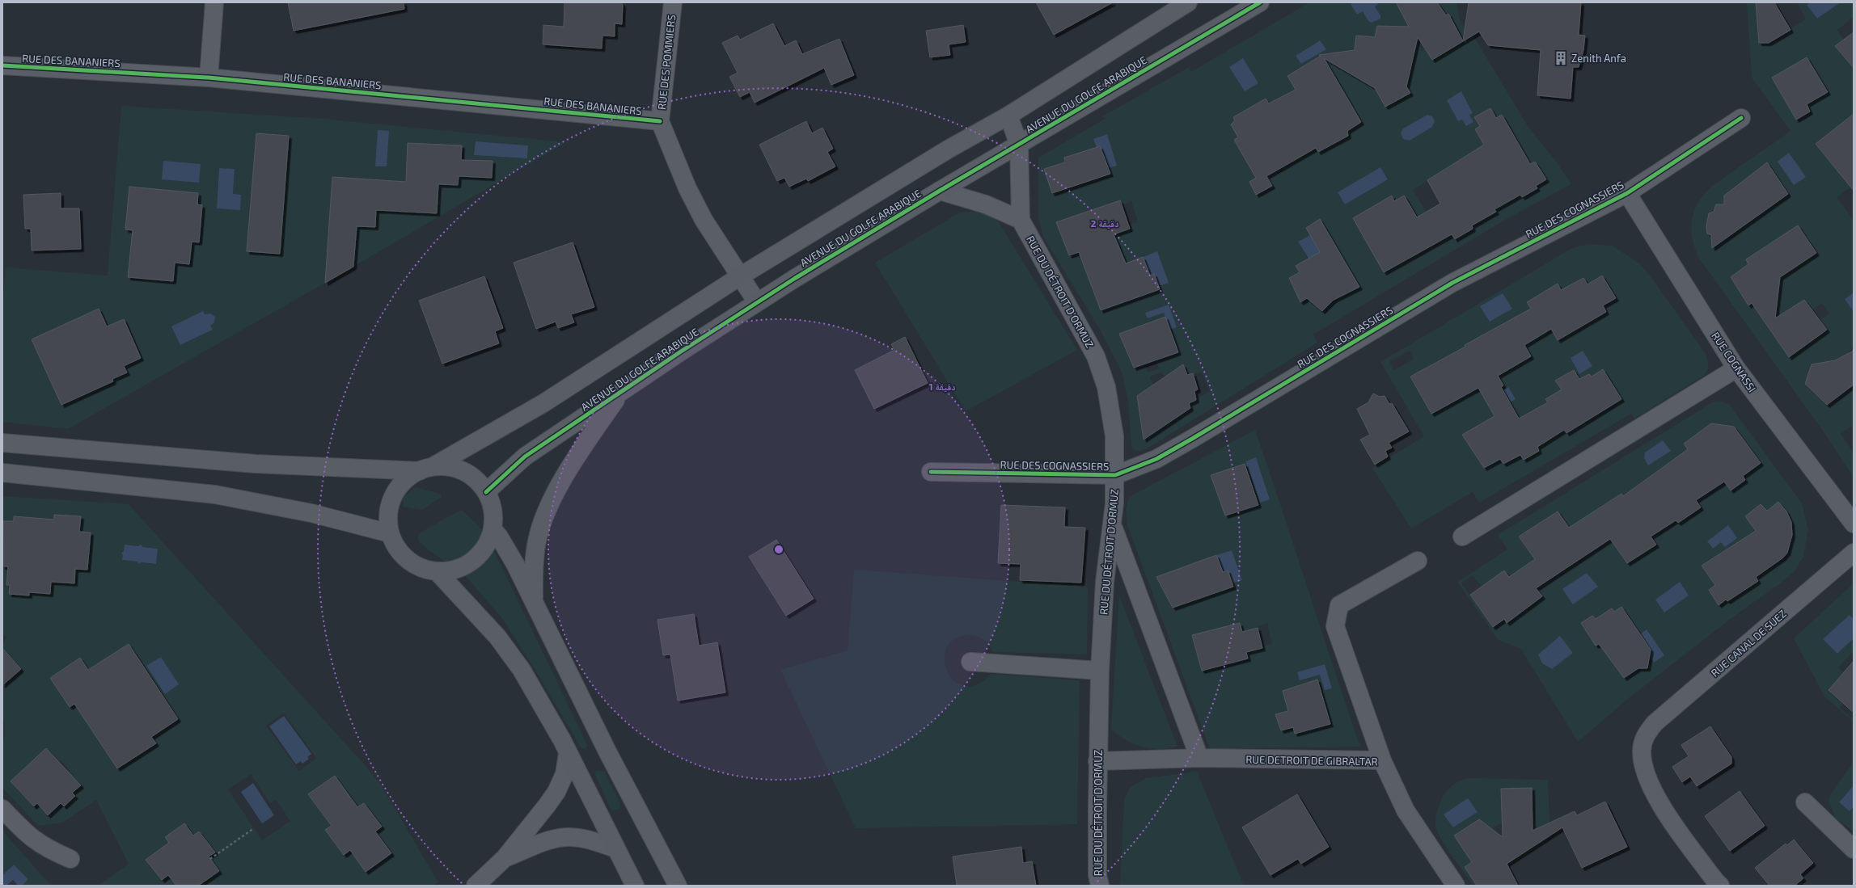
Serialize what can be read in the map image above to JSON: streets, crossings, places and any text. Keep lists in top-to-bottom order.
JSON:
{
  "streets": {
    "main road": ["AVENUE DU GOLFE ARABIQUE"],
    "street": [
      "RUE DES BANANIERS",
      "RUE DES POMMIERS",
      "RUE DES COGNASSIERS",
      "RUE DU DÉTROIT D'ORMUZ",
      "RUE COGNASSI",
      "RUE CANAL DE SUEZ",
      "RUE DETROIT DE GIBRALTAR"
    ]
  },
  "crossings": [
    ["RUE DES BANANIERS", "RUE DES POMMIERS"],
    ["AVENUE DU GOLFE ARABIQUE", "RUE DU DÉTROIT D'ORMUZ"],
    ["RUE DES COGNASSIERS", "RUE DU DÉTROIT D'ORMUZ"],
    ["RUE DES COGNASSIERS", "RUE COGNASSI"],
    ["RUE DU DÉTROIT D'ORMUZ", "RUE DETROIT DE GIBRALTAR"]
  ],
  "places": {
    "building": ["Zenith Anfa"]
  },
  "rings": ["2 دقيقة", "1 دقيقة"]
}
